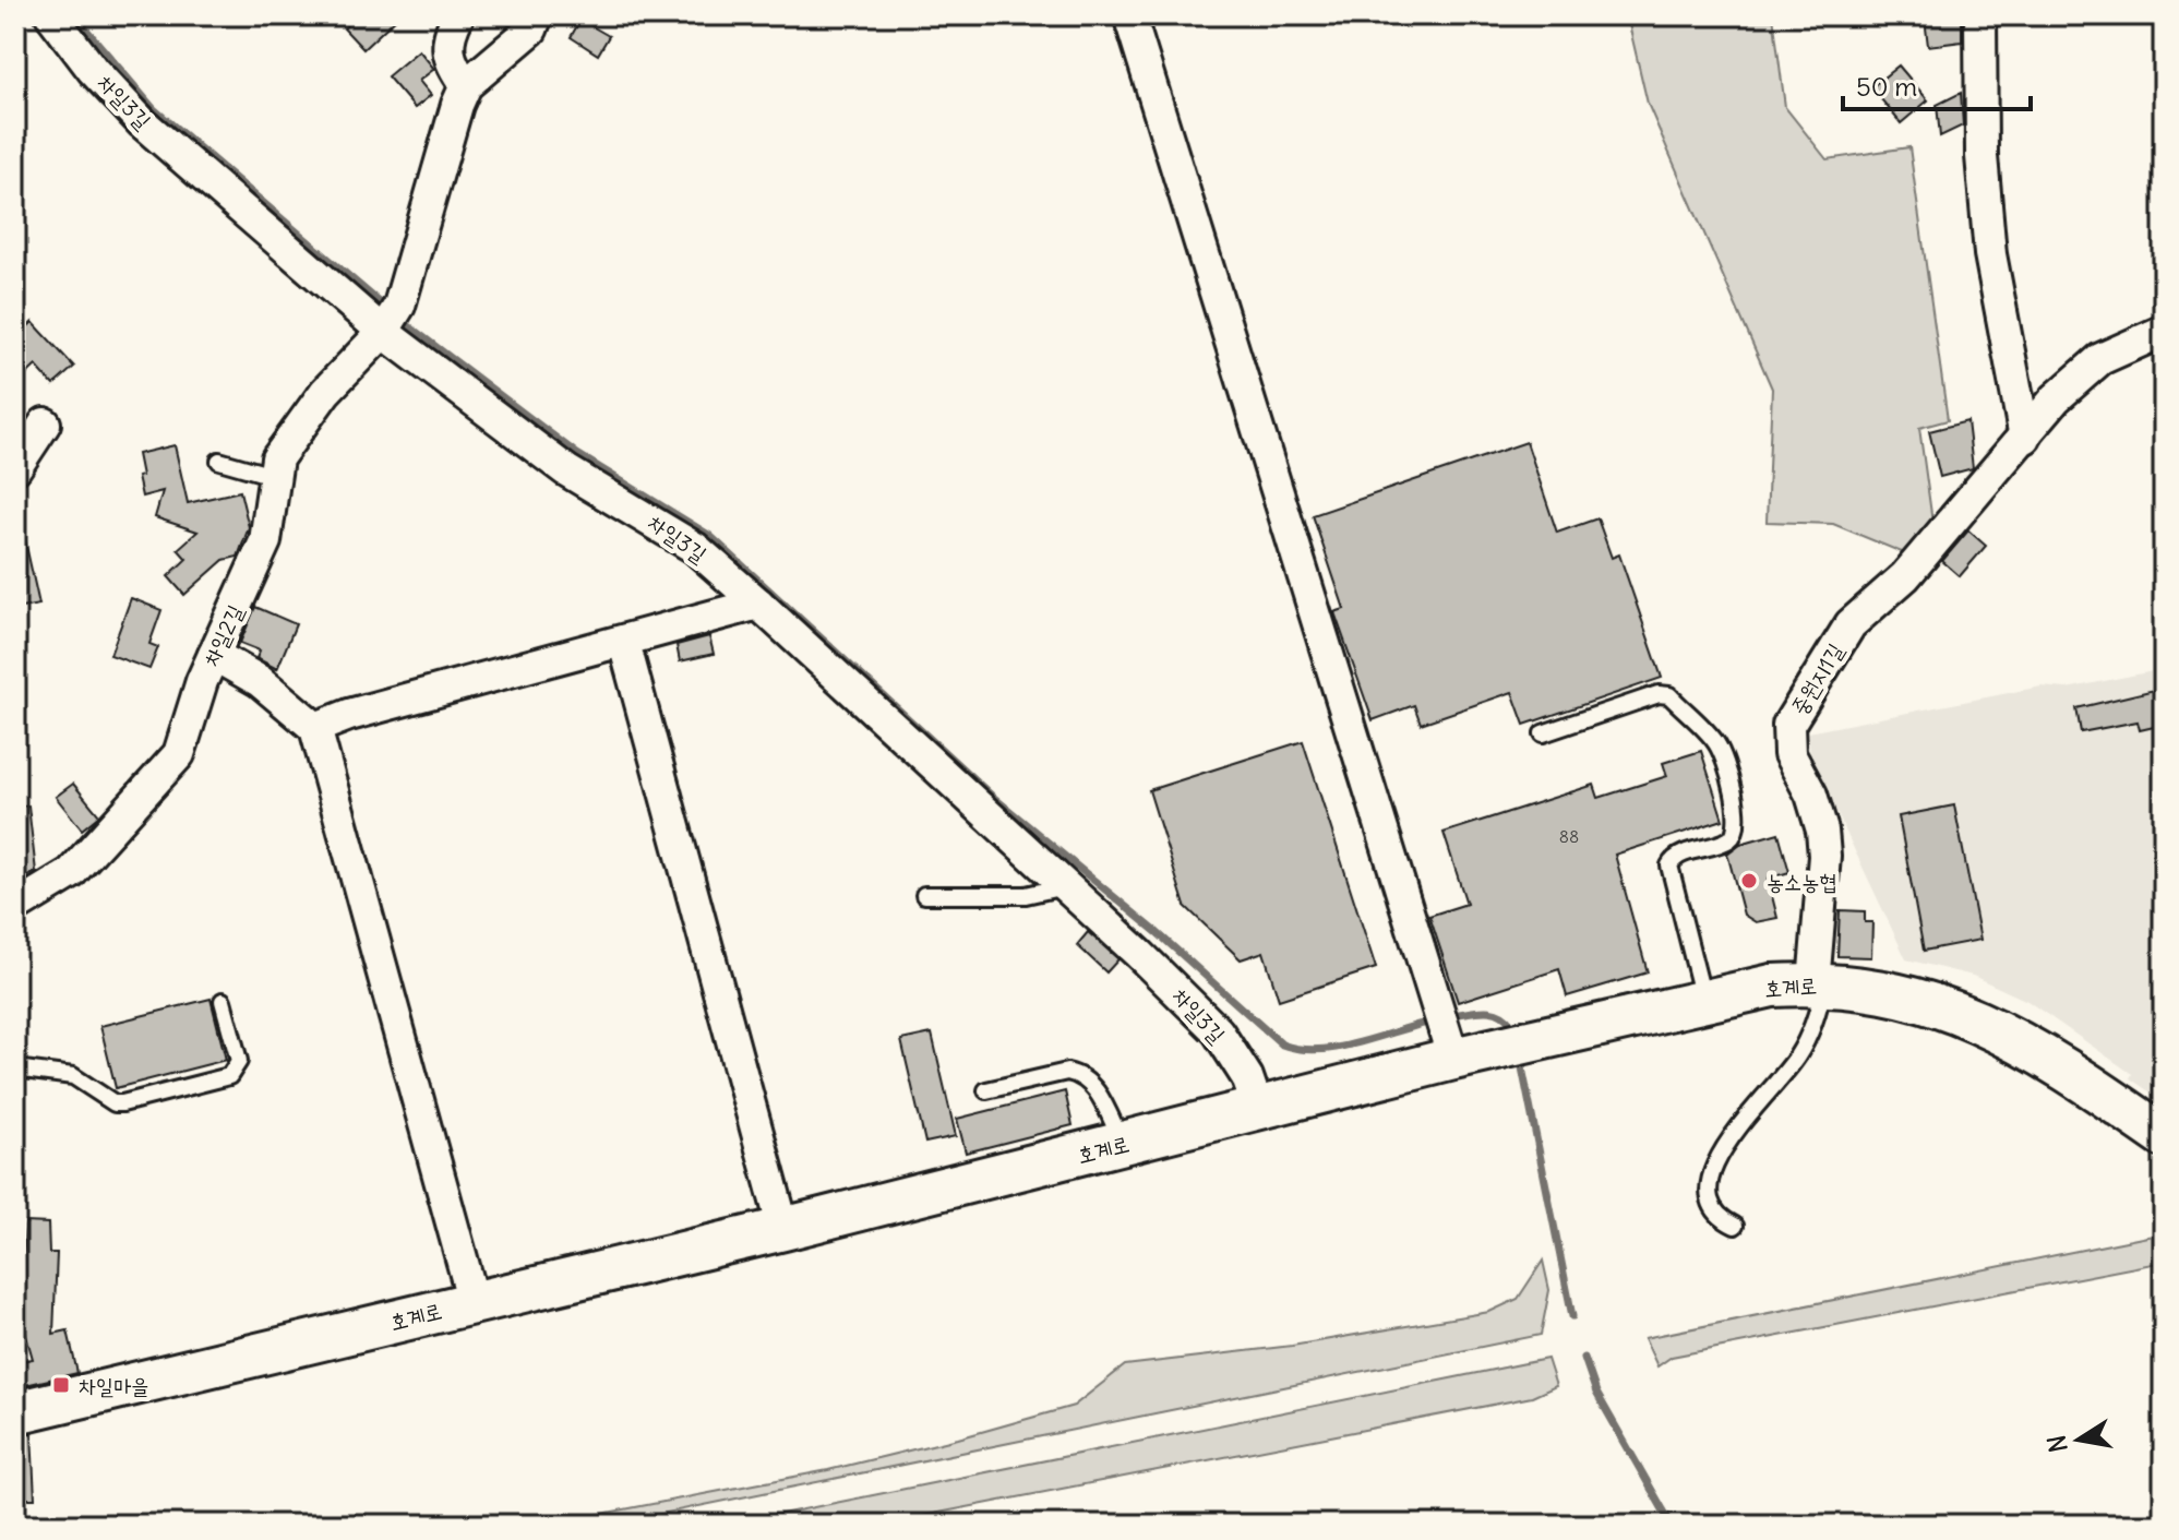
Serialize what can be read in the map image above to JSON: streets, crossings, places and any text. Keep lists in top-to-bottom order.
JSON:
{
  "streets": {
    "street": [
      "차일3길",
      "차일2길",
      "중원지1길",
      "호계로"
    ]
  },
  "crossings": [
    ["차일3길", "차일2길"],
    ["차일3길", "호계로"],
    ["중원지1길", "호계로"]
  ],
  "places": {
    "other": ["농소농협"],
    "transit": ["차일마을"]
  },
  "house_numbers": ["88"],
  "scale_bar": "50 m",
  "north": "left"
}
